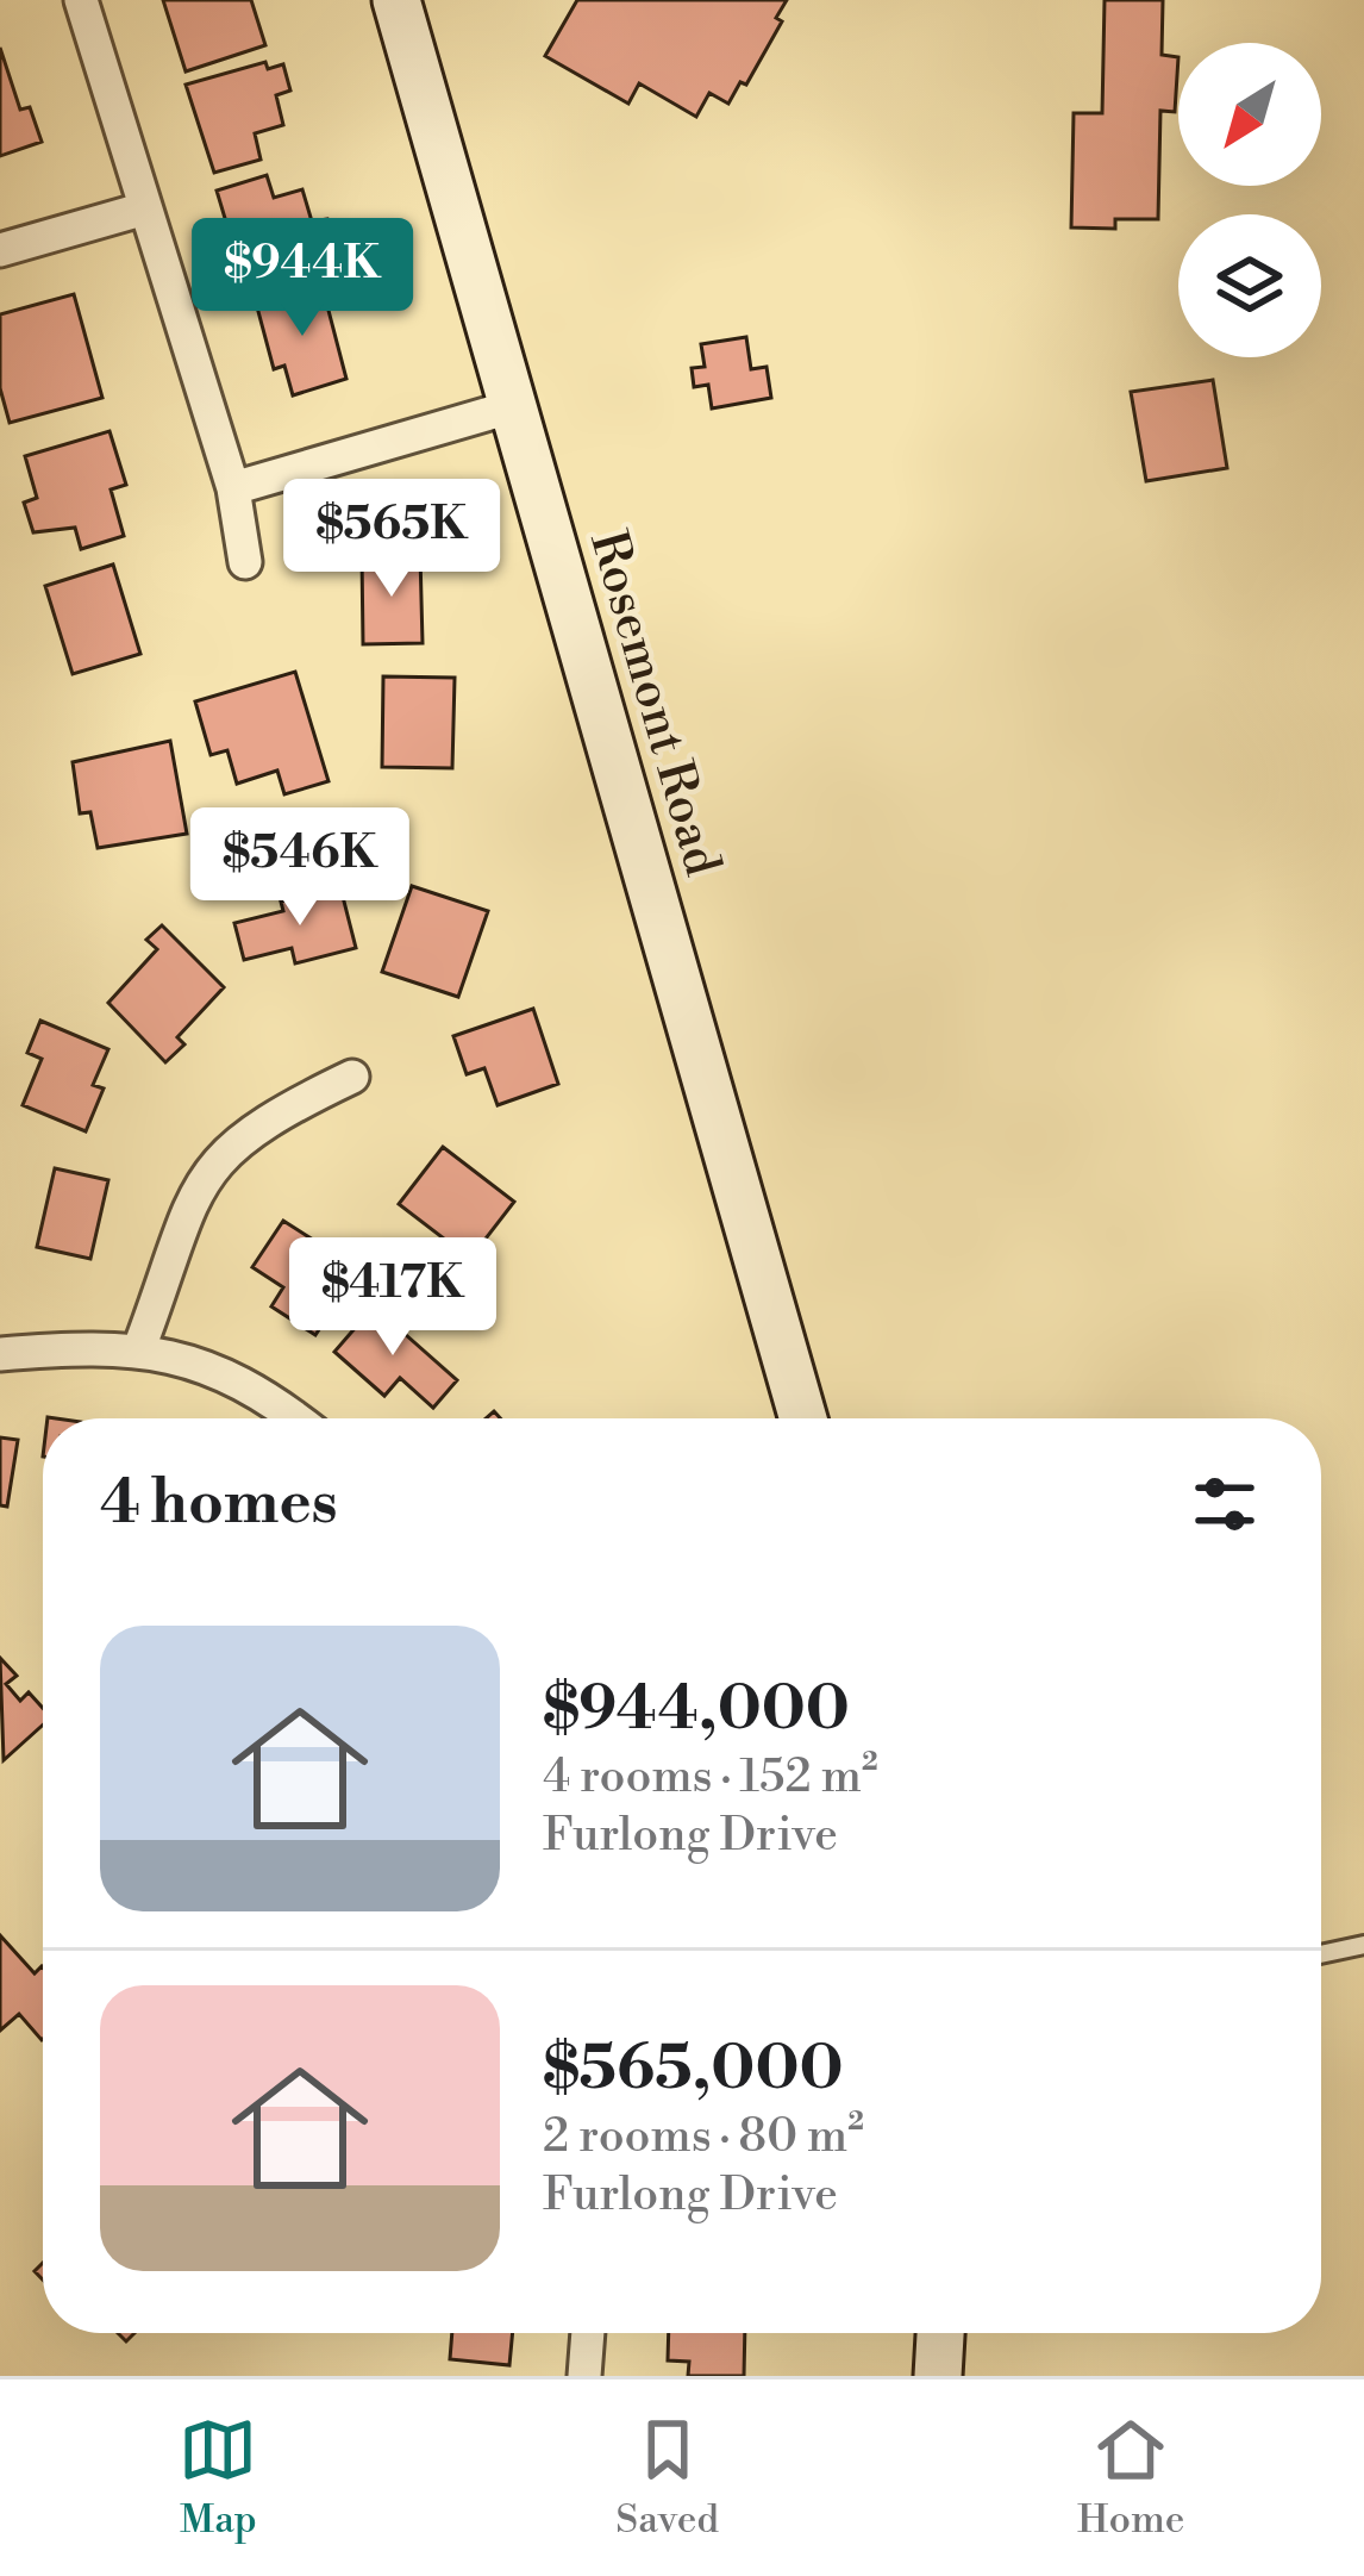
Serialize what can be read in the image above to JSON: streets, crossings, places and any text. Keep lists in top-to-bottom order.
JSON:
{
  "streets": {
    "main road": ["Rosemont Road"]
  },
  "north": "bottom left",
  "page": {
    "price": [
      "$944K",
      "$565K",
      "$546K",
      "$417K"
    ],
    "heading": "4 homes",
    "list": [
      {
        "name": "$944,000",
        "note": "4 rooms · 152 m² · Furlong Drive"
      },
      {
        "name": "$565,000",
        "note": "2 rooms · 80 m² · Furlong Drive"
      }
    ],
    "tabs": ["Map", "Saved", "Home"]
  }
}
